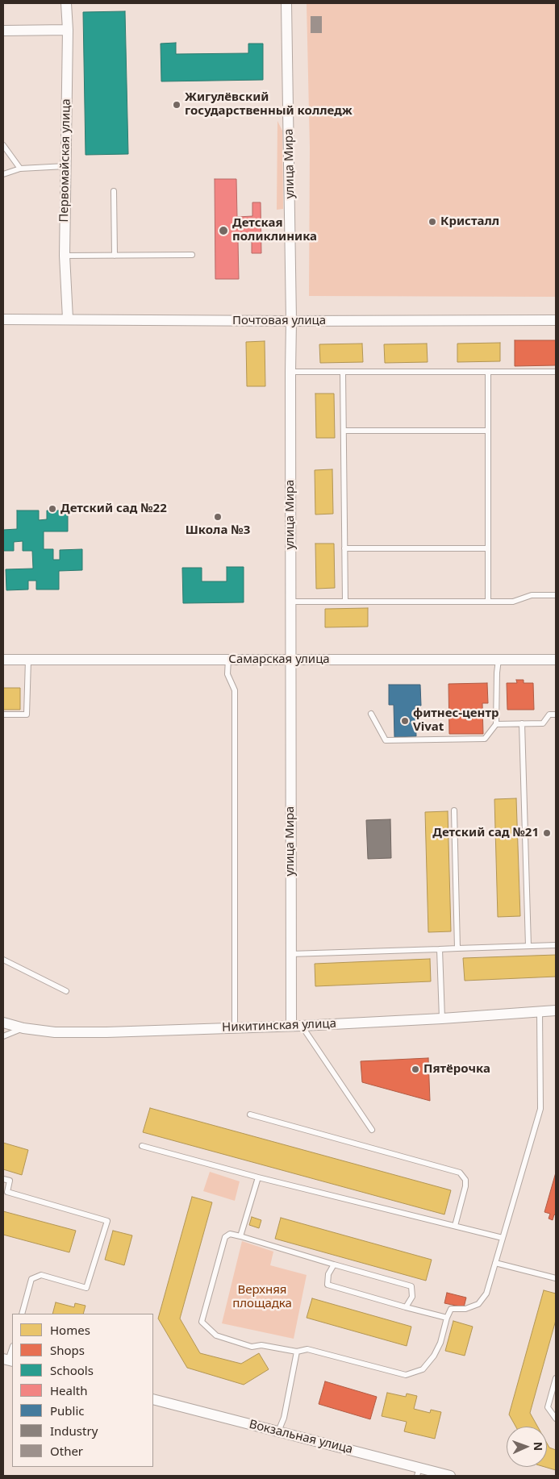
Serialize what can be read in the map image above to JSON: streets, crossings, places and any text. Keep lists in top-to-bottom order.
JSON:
{
  "streets": {
    "street": [
      "Первомайская улица",
      "улица Мира",
      "Почтовая улица",
      "Самарская улица",
      "Никитинская улица",
      "Вокзальная улица"
    ]
  },
  "crossings": [
    ["Первомайская улица", "Почтовая улица"],
    ["улица Мира", "Почтовая улица"],
    ["улица Мира", "Самарская улица"],
    ["улица Мира", "Никитинская улица"]
  ],
  "parks": ["Верхняя площадка"],
  "places": [
    "Жигулёвский государственный колледж",
    "Кристалл",
    "Детская поликлиника",
    "Детский сад №22",
    "Школа №3",
    "фитнес-центр Vivat",
    "Детский сад №21",
    "Пятёрочка"
  ],
  "legend": [
    "Homes",
    "Shops",
    "Schools",
    "Health",
    "Public",
    "Industry",
    "Other"
  ],
  "north": "right"
}
